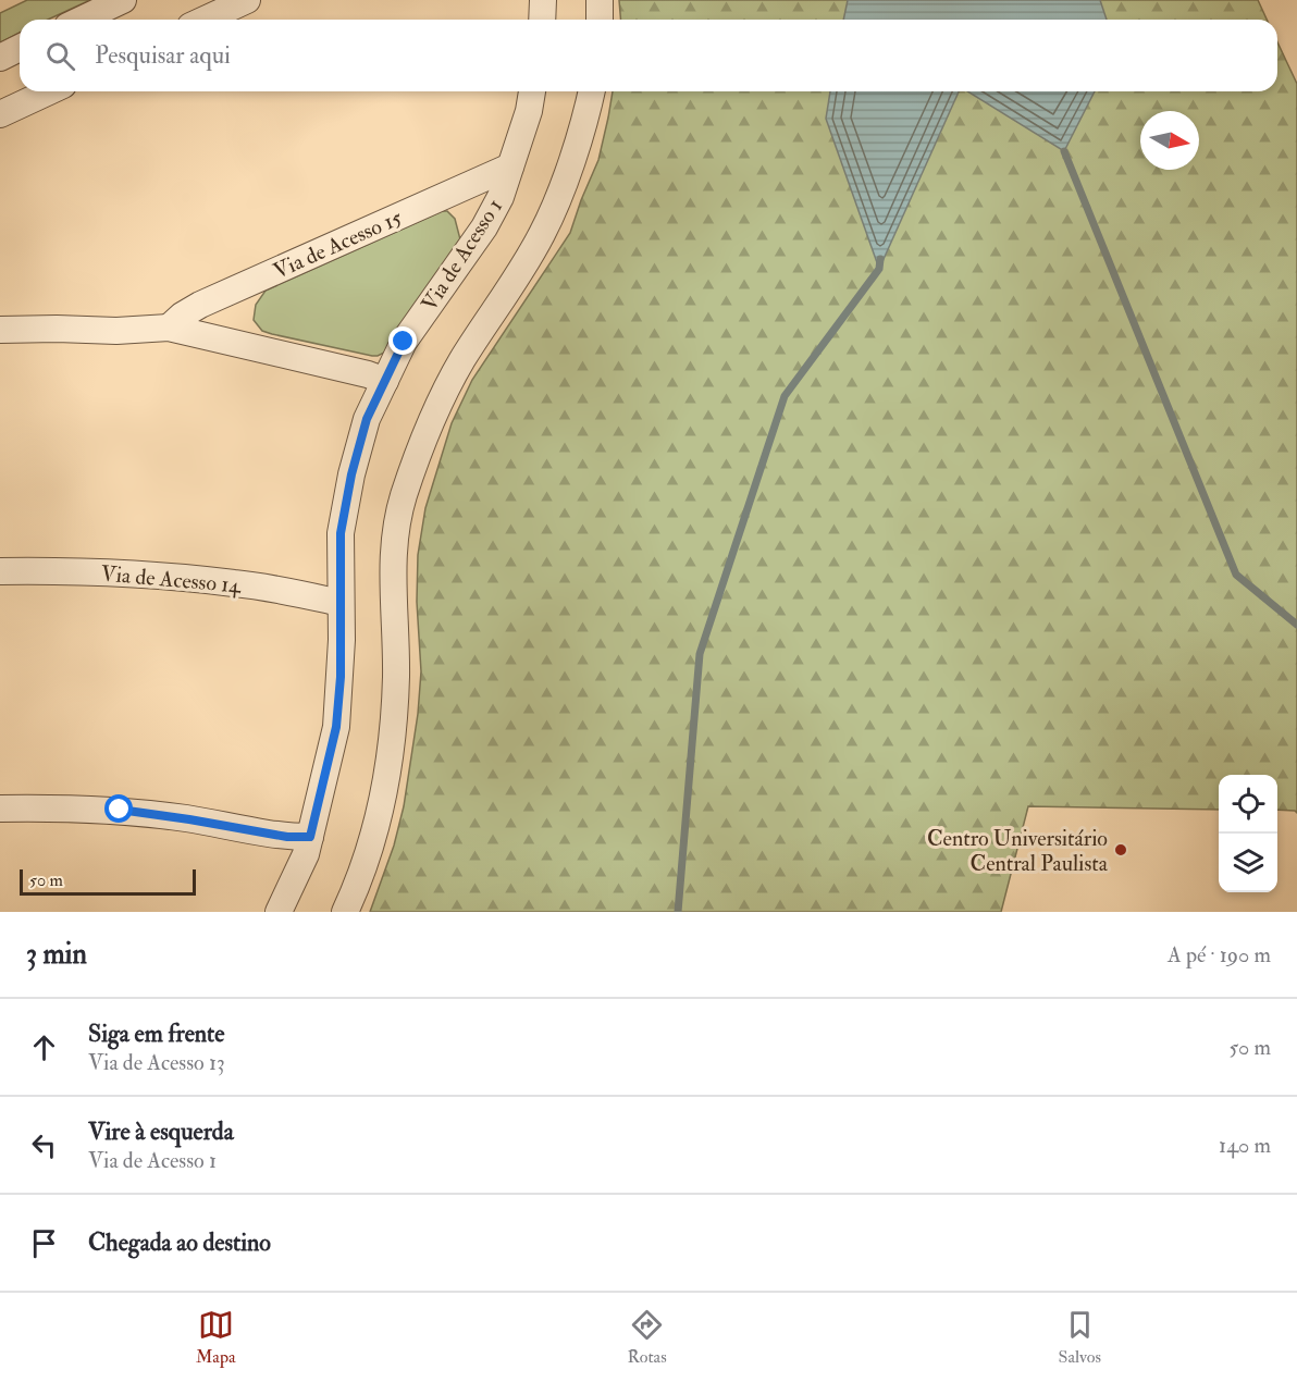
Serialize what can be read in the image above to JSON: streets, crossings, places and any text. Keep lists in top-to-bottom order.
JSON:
{
  "streets": {
    "street": ["Via de Acesso 15", "Via de Acesso 1", "Via de Acesso 14"]
  },
  "crossings": [
    ["Via de Acesso 15", "Via de Acesso 1"],
    ["Via de Acesso 1", "Via de Acesso 14"]
  ],
  "places": ["Centro Universitário Central Paulista"],
  "scale_bar": "50 m",
  "north": "right",
  "page": {
    "search": "Pesquisar aqui",
    "scale": "50 m",
    "heading": ["3 min", "A pé · 190 m"],
    "list": [
      ["Siga em frente", "Via de Acesso 13", "50 m"],
      ["Vire à esquerda", "Via de Acesso 1", "140 m"],
      "Chegada ao destino"
    ],
    "nav": ["Mapa", "Rotas", "Salvos"]
  }
}
